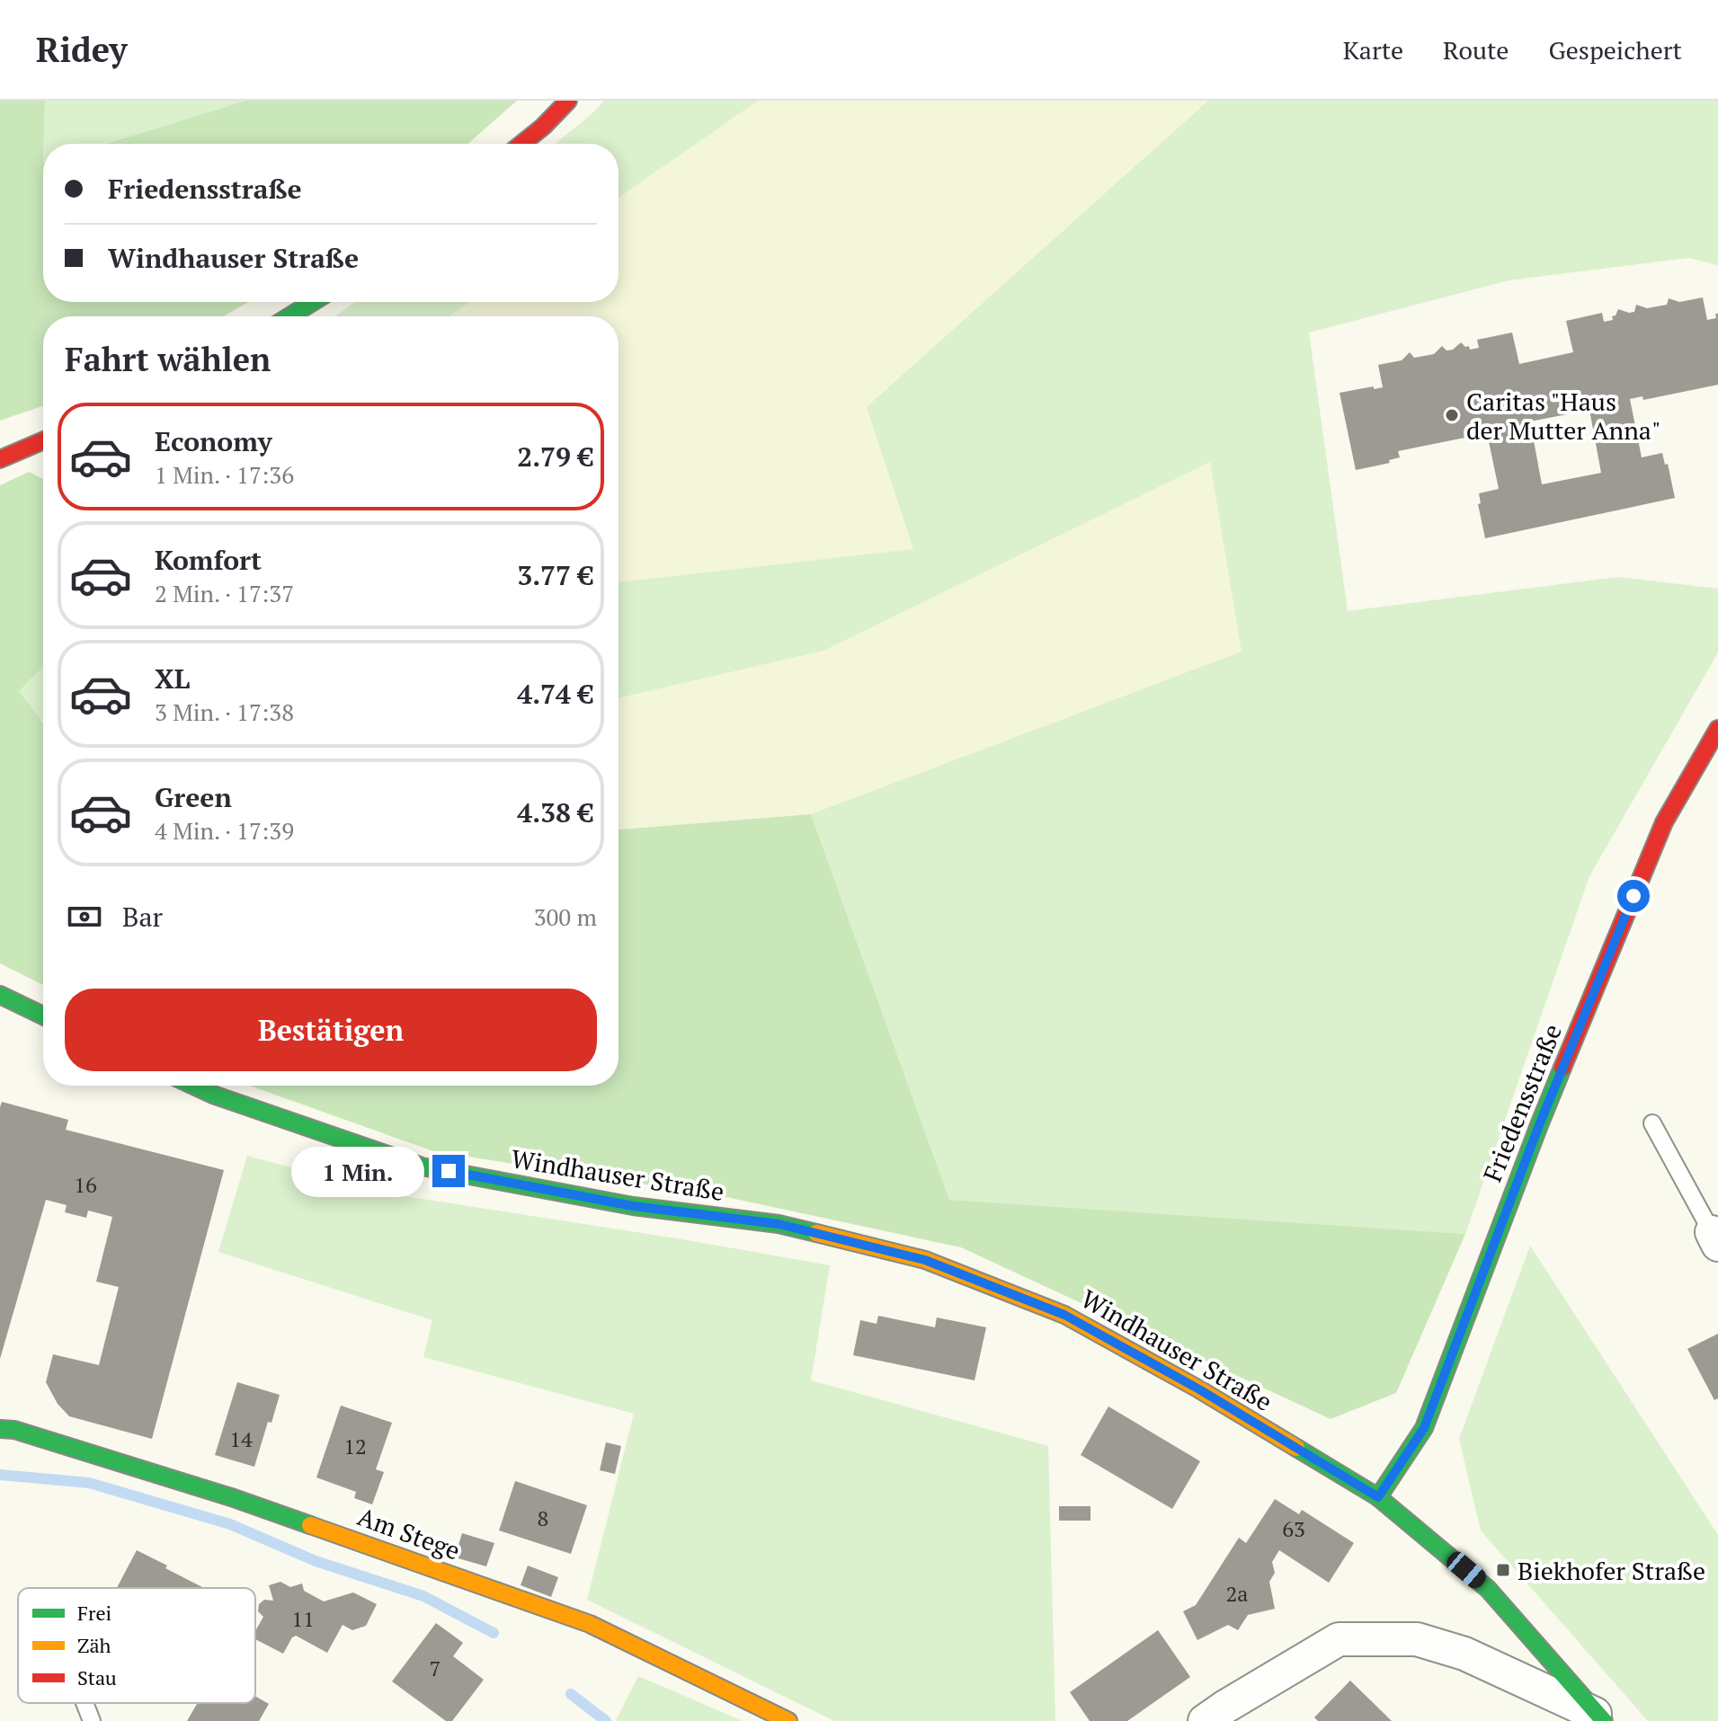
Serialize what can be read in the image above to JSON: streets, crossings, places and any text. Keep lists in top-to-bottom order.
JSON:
{
  "streets": {
    "main road": ["Friedensstraße", "Windhauser Straße", "Am Stege"]
  },
  "crossings": [
    ["Friedensstraße", "Windhauser Straße"]
  ],
  "places": {
    "other": ["Caritas \"Haus der Mutter Anna\""],
    "transit": ["Biekhofer Straße"]
  },
  "house_numbers": [
    "16",
    "14",
    "12",
    "8",
    "63",
    "2a",
    "11",
    "7"
  ],
  "legend": ["Frei", "Zäh", "Stau"],
  "page": {
    "header": "Ridey",
    "nav": ["Karte", "Route", "Gespeichert"],
    "banner": ["Friedensstraße", "Windhauser Straße"],
    "heading": "Fahrt wählen",
    "list": [
      {
        "name": "Economy",
        "note": "1 Min. · 17:36",
        "value": "2.79 €"
      },
      {
        "name": "Komfort",
        "note": "2 Min. · 17:37",
        "value": "3.77 €"
      },
      {
        "name": "XL",
        "note": "3 Min. · 17:38",
        "value": "4.74 €"
      },
      {
        "name": "Green",
        "note": "4 Min. · 17:39",
        "value": "4.38 €"
      }
    ],
    "pay": ["Bar", "300 m"],
    "buttons": "Bestätigen",
    "bubble": "1 Min."
  }
}
